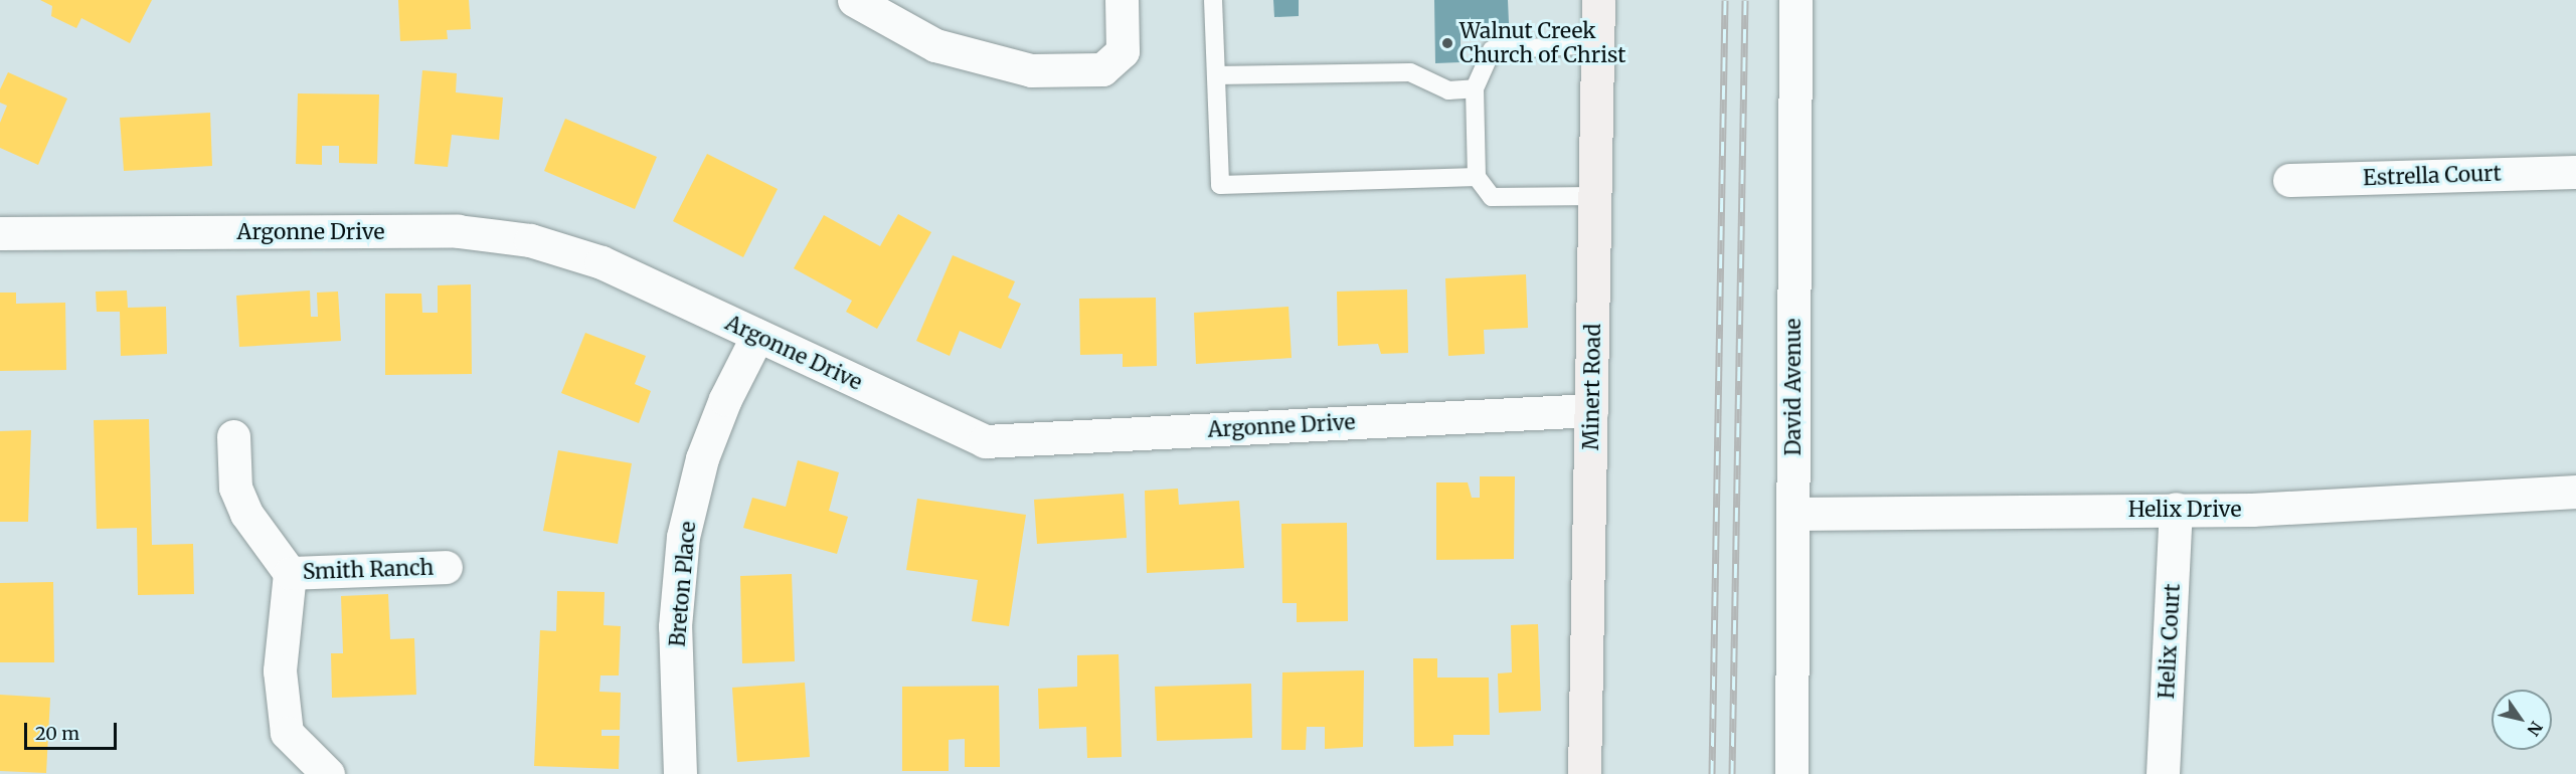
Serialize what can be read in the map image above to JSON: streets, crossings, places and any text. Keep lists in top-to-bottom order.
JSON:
{
  "streets": {
    "street": [
      "Estrella Court",
      "Argonne Drive",
      "Minert Road",
      "David Avenue",
      "Helix Drive",
      "Smith Ranch",
      "Breton Place",
      "Helix Court"
    ]
  },
  "crossings": [
    ["Argonne Drive", "Minert Road"],
    ["Argonne Drive", "Breton Place"],
    ["David Avenue", "Helix Drive"],
    ["Helix Drive", "Helix Court"]
  ],
  "places": ["Walnut Creek Church of Christ"],
  "scale_bar": "20 m",
  "north": "bottom right"
}
